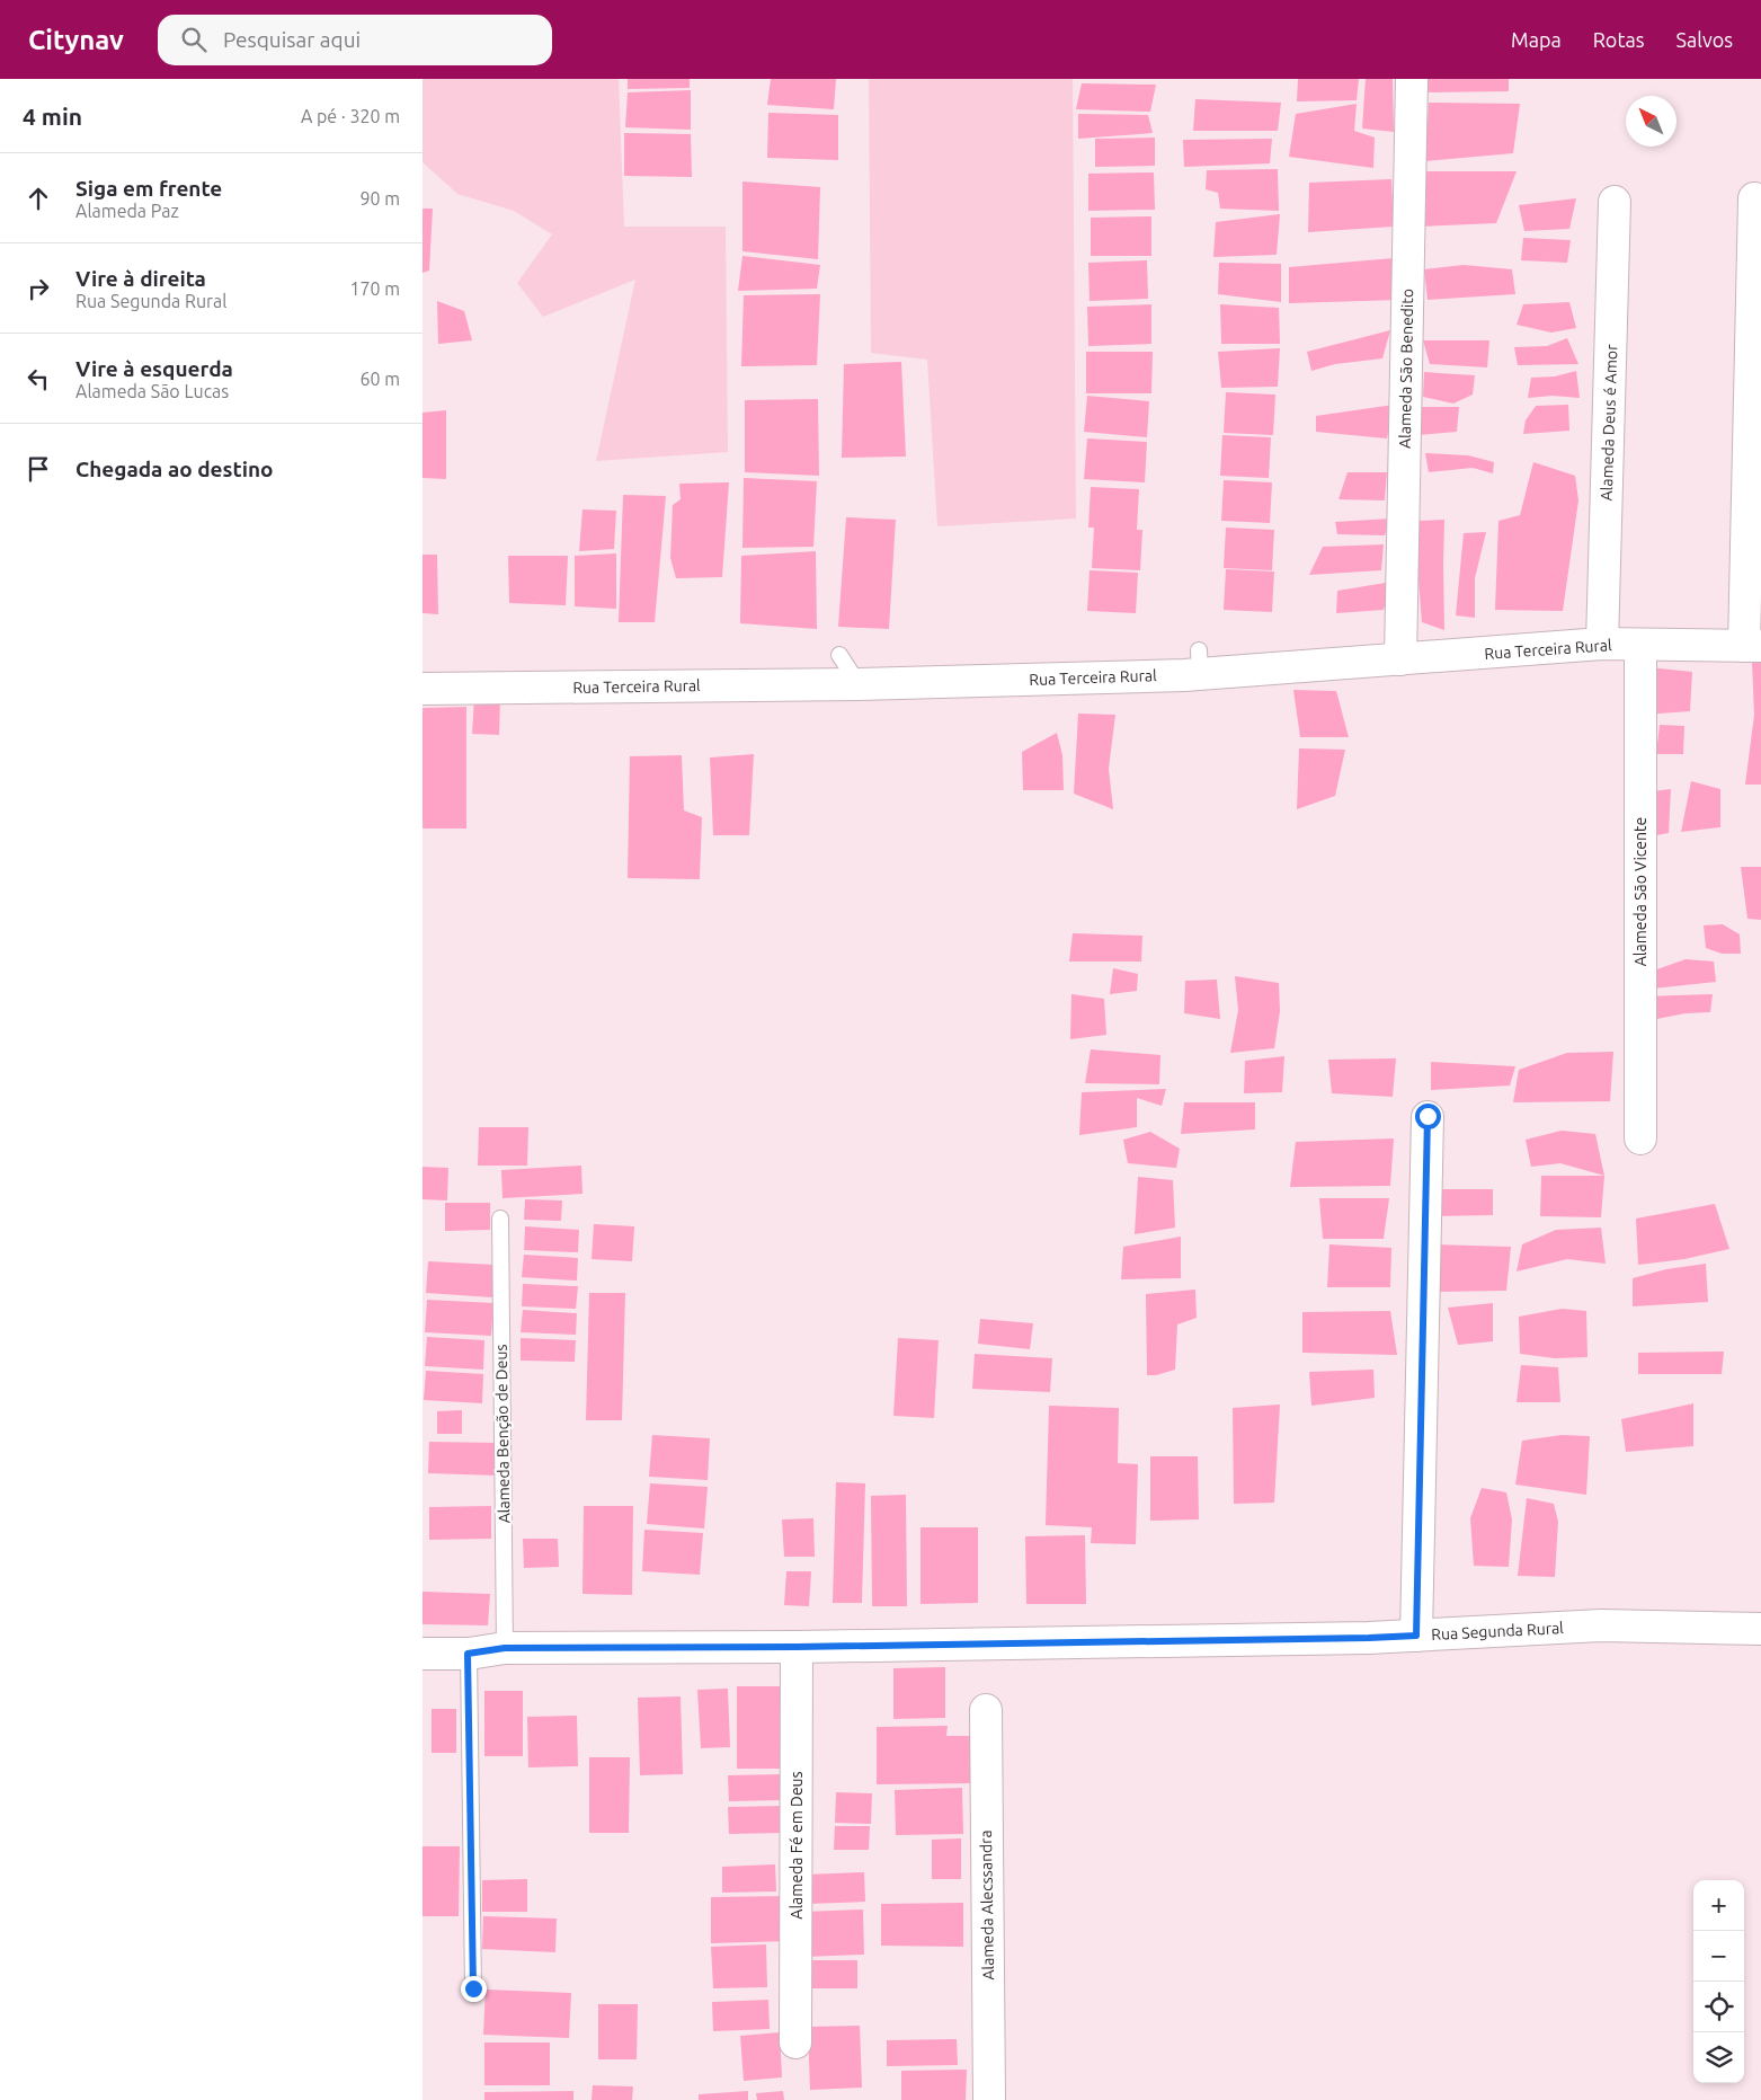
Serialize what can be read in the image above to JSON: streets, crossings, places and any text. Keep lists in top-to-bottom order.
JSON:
{
  "streets": {
    "street": [
      "Alameda São Benedito",
      "Alameda Deus é Amor",
      "Rua Terceira Rural",
      "Alameda São Vicente",
      "Rua Segunda Rural",
      "Alameda Fé em Deus",
      "Alameda Alecssandra"
    ],
    "lane": ["Alameda Benção de Deus"]
  },
  "crossings": [
    ["Alameda São Benedito", "Rua Terceira Rural"],
    ["Alameda Deus é Amor", "Rua Terceira Rural"],
    ["Rua Terceira Rural", "Alameda São Vicente"],
    ["Alameda Benção de Deus", "Rua Segunda Rural"],
    ["Rua Segunda Rural", "Alameda Fé em Deus"]
  ],
  "north": "top left",
  "page": {
    "header": "Citynav",
    "search": "Pesquisar aqui",
    "nav": ["Mapa", "Rotas", "Salvos"],
    "heading": ["4 min", "A pé · 320 m"],
    "list": [
      ["Siga em frente", "Alameda Paz", "90 m"],
      ["Vire à direita", "Rua Segunda Rural", "170 m"],
      ["Vire à esquerda", "Alameda São Lucas", "60 m"],
      "Chegada ao destino"
    ],
    "map_buttons": ["+", "−"]
  }
}
